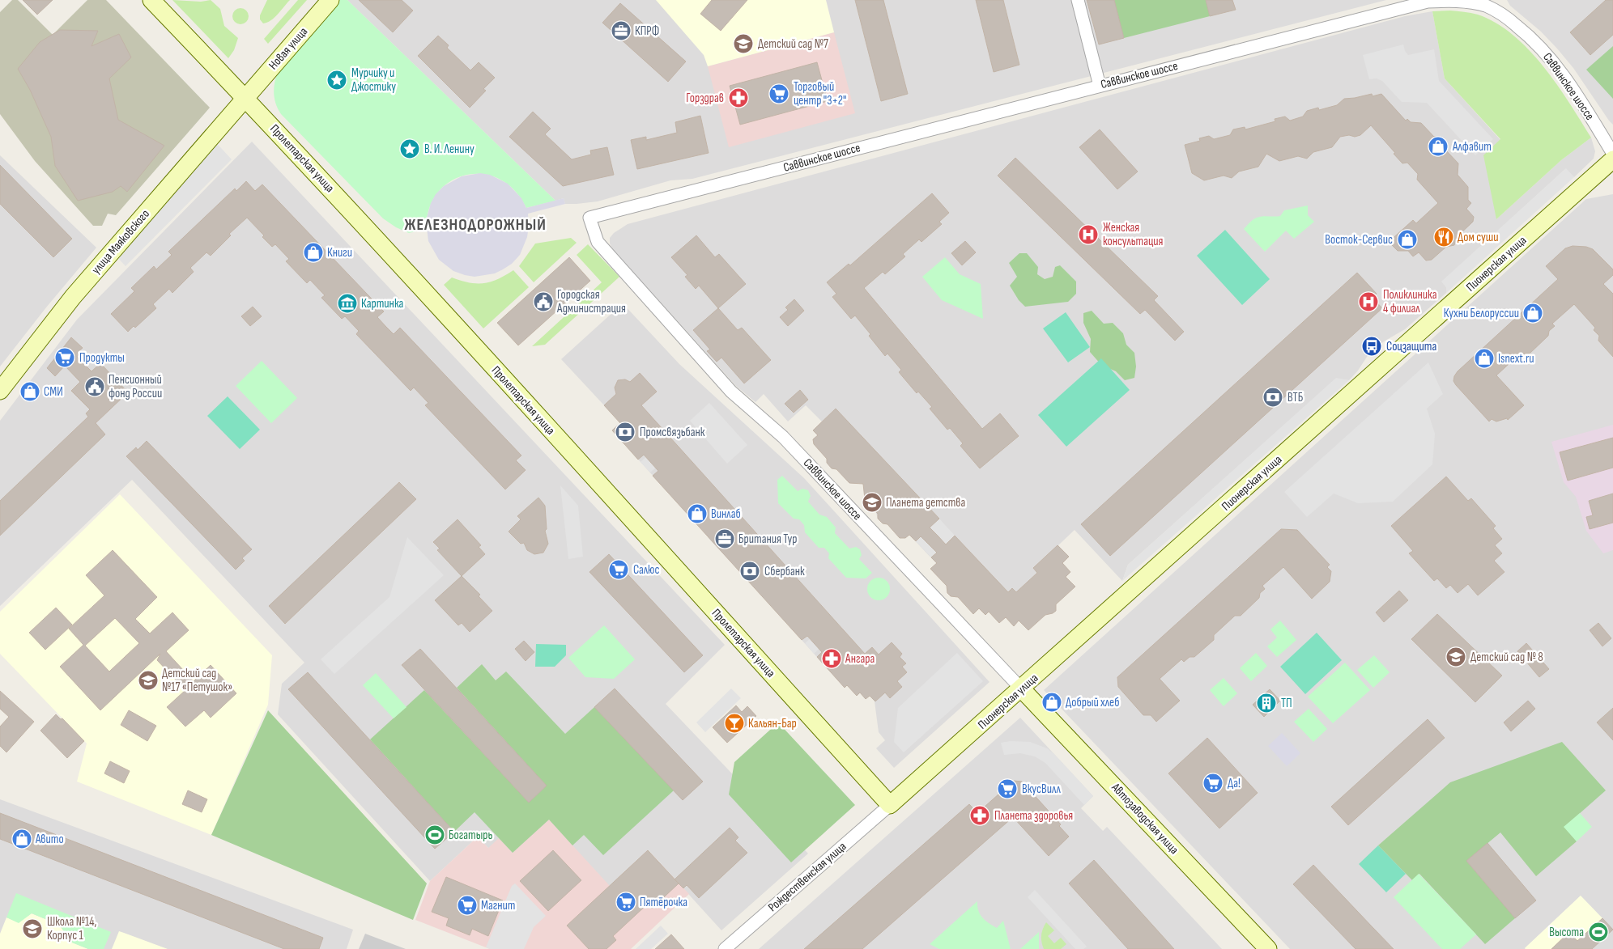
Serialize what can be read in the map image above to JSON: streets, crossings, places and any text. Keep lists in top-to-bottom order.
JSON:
{
  "streets": {
    "main road": [
      "Новая улица",
      "Пролетарская улица",
      "улица Маяковского",
      "Пионерская улица",
      "Автозаводская улица"
    ],
    "street": ["Саввинское шоссе", "Рождественская улица"]
  },
  "crossings": [
    ["Новая улица", "Пролетарская улица"],
    ["Новая улица", "улица Маяковского"],
    ["Саввинское шоссе", "Пионерская улица"],
    ["Саввинское шоссе", "Автозаводская улица"],
    ["Пролетарская улица", "улица Маяковского"],
    ["Пролетарская улица", "Пионерская улица"],
    ["Пролетарская улица", "Рождественская улица"],
    ["Пионерская улица", "Автозаводская улица"],
    ["Пионерская улица", "Рождественская улица"]
  ],
  "districts": ["ЖЕЛЕЗНОДОРОЖНЫЙ"],
  "places": {
    "office": ["КПРФ", "Британия Тур"],
    "school or university": [
      "Детский сад №7",
      "Планета детства",
      "Детский сад № 8",
      "Детский сад №17 «Петушок»",
      "Школа №14, Корпус 1"
    ],
    "place": ["Мурчику и Джостику", "В. И. Ленину"],
    "supermarket": [
      "Торговый центр \"3+2\"",
      "Продукты",
      "Салюс",
      "Да!",
      "ВкусВилл",
      "Пятёрочка",
      "Магнит"
    ],
    "pharmacy": ["Горздрав", "Ангара", "Планета здоровья"],
    "shop": [
      "Алфавит",
      "Восток-Сервис",
      "Книги",
      "Кухни Белоруссии",
      "Isnext.ru",
      "СМИ",
      "Винлаб",
      "Добрый хлеб",
      "Авито"
    ],
    "hospital": ["Женская консультация", "Поликлиника 4 филиал"],
    "restaurant": ["Дом суши"],
    "public building": ["Городская Администрация", "Пенсионный фонд России"],
    "museum": ["Картинка"],
    "bus stop": ["Соцзащита"],
    "bank": ["ВТБ", "Промсвязьбанк", "Сбербанк"],
    "building": ["ТП"],
    "bar": ["Кальян-Бар"],
    "sports": ["Богатырь", "Высота"]
  }
}
